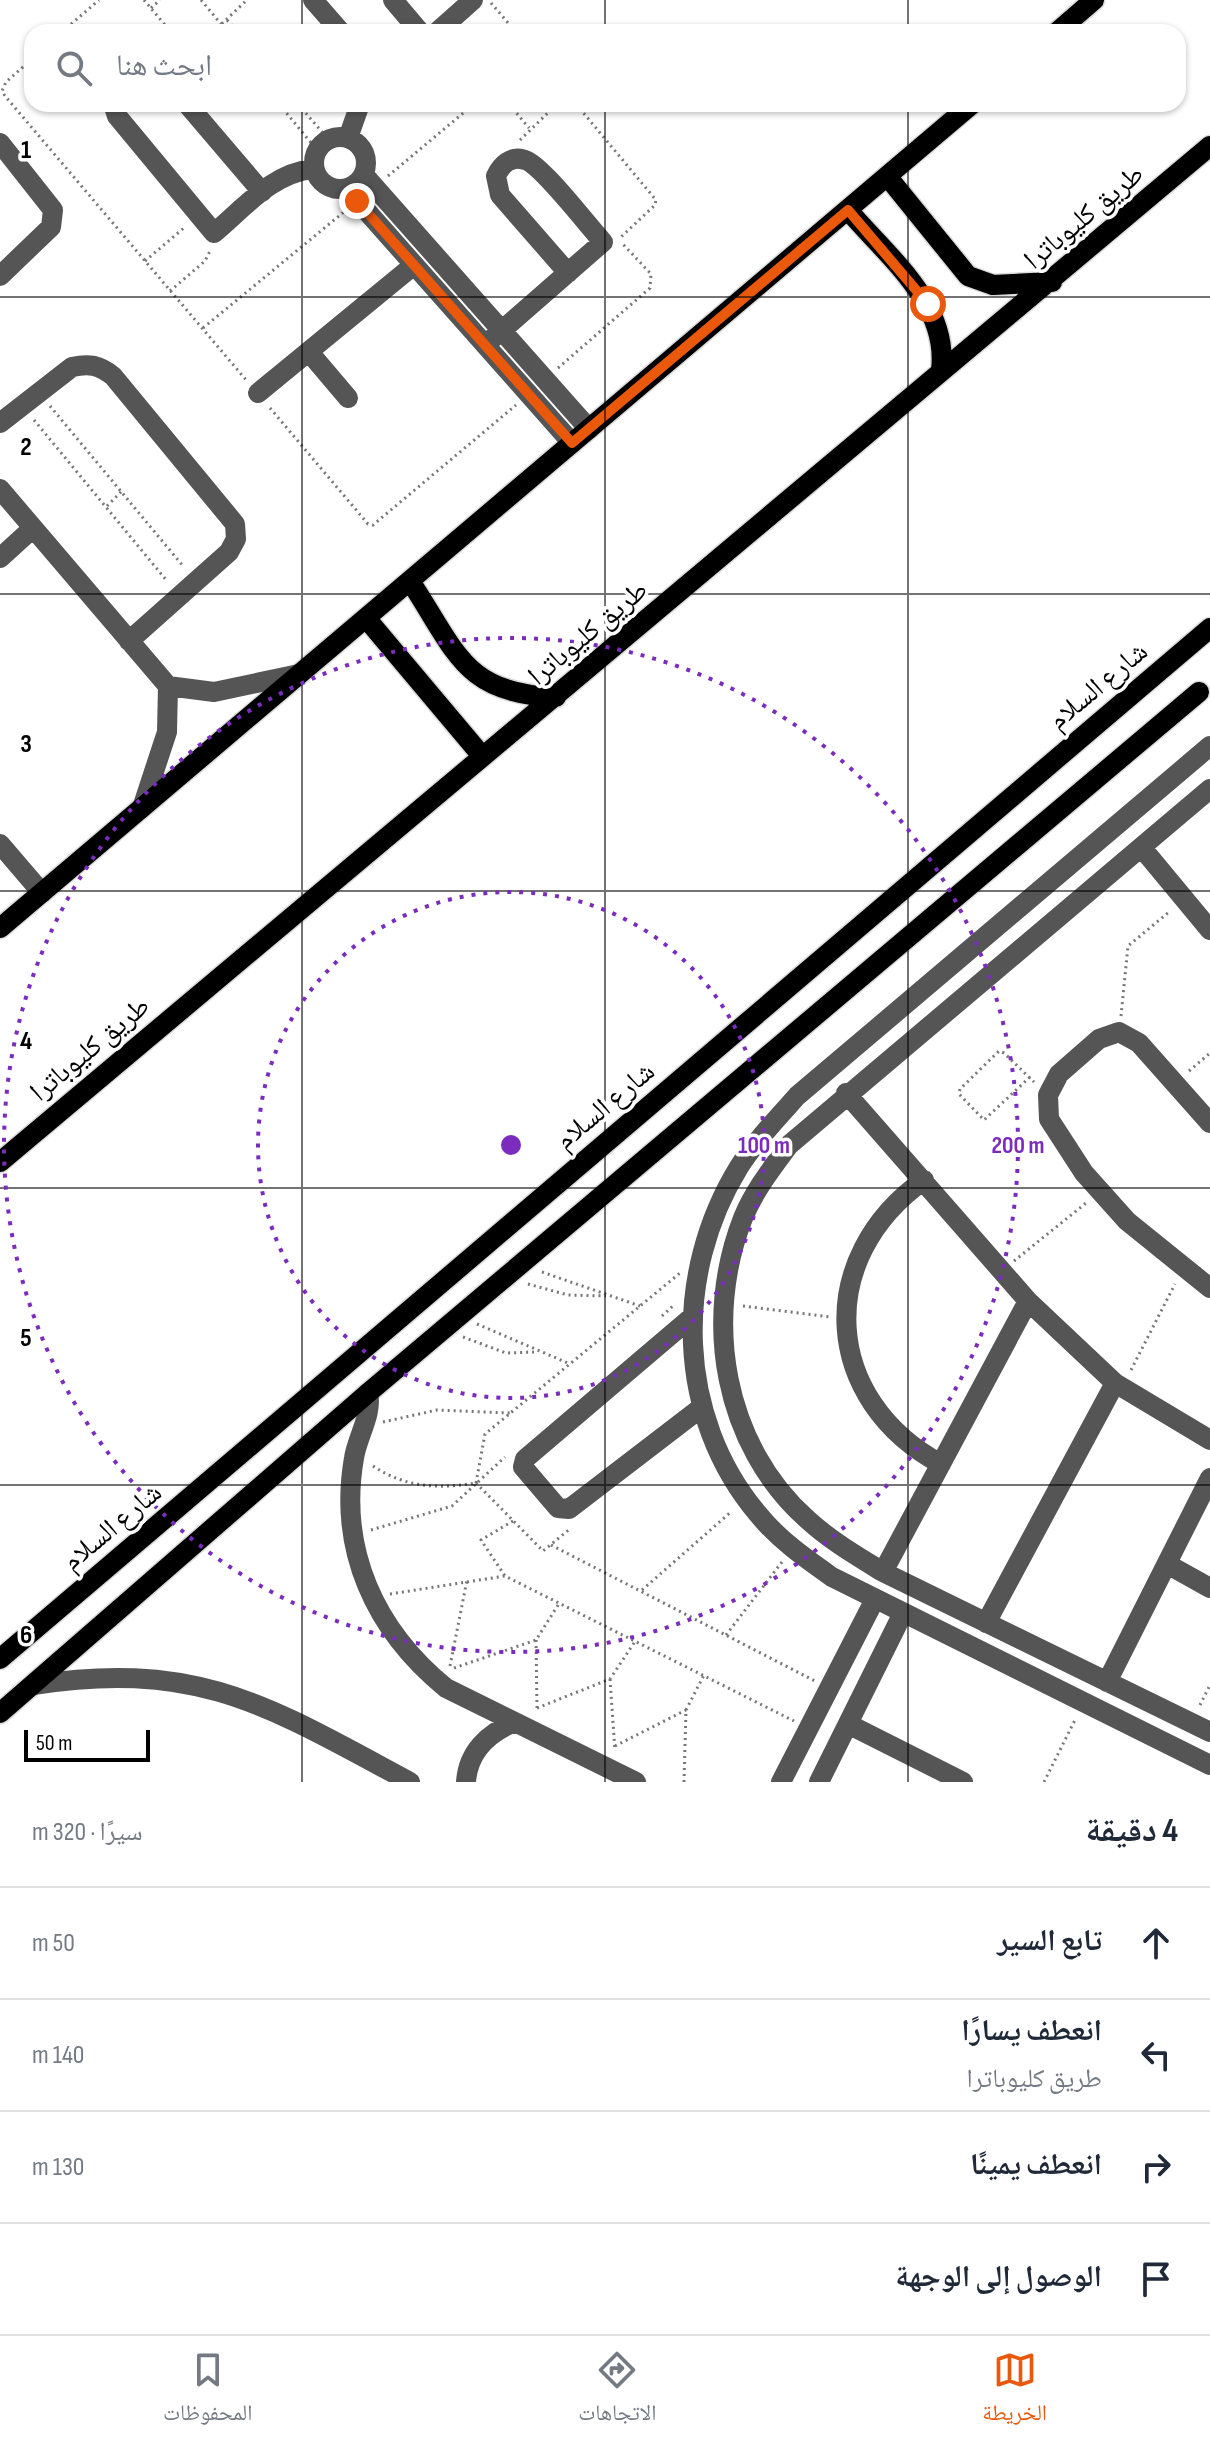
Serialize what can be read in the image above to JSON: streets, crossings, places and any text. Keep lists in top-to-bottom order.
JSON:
{
  "streets": {
    "main road": ["طريق كليوباترا", "شارع السلام"]
  },
  "scale_bar": "50 m",
  "page": {
    "search": "ابحث هنا",
    "scale": "50 m",
    "heading": ["4 دقيقة", "سيرًا · 320 m"],
    "list": [
      ["تابع السير", "50 m"],
      ["انعطف يسارًا", "طريق كليوباترا", "140 m"],
      ["انعطف يمينًا", "130 m"],
      "الوصول إلى الوجهة"
    ],
    "nav": ["الخريطة", "الاتجاهات", "المحفوظات"]
  },
  "grid": {
    "rows": [
      "1",
      "2",
      "3",
      "4",
      "5",
      "6"
    ]
  },
  "rings": ["100 m", "200 m"]
}
